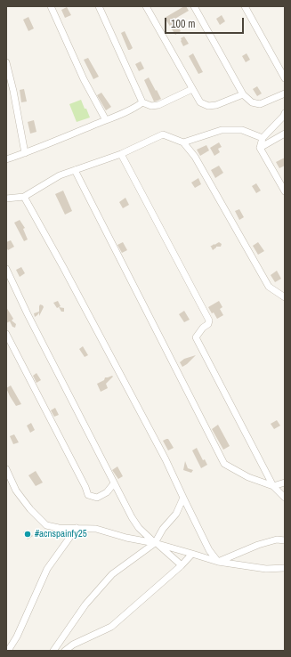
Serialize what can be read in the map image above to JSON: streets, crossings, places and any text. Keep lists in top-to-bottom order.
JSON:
{
  "places": ["#acnspainfy25"],
  "scale_bar": "100 m"
}
